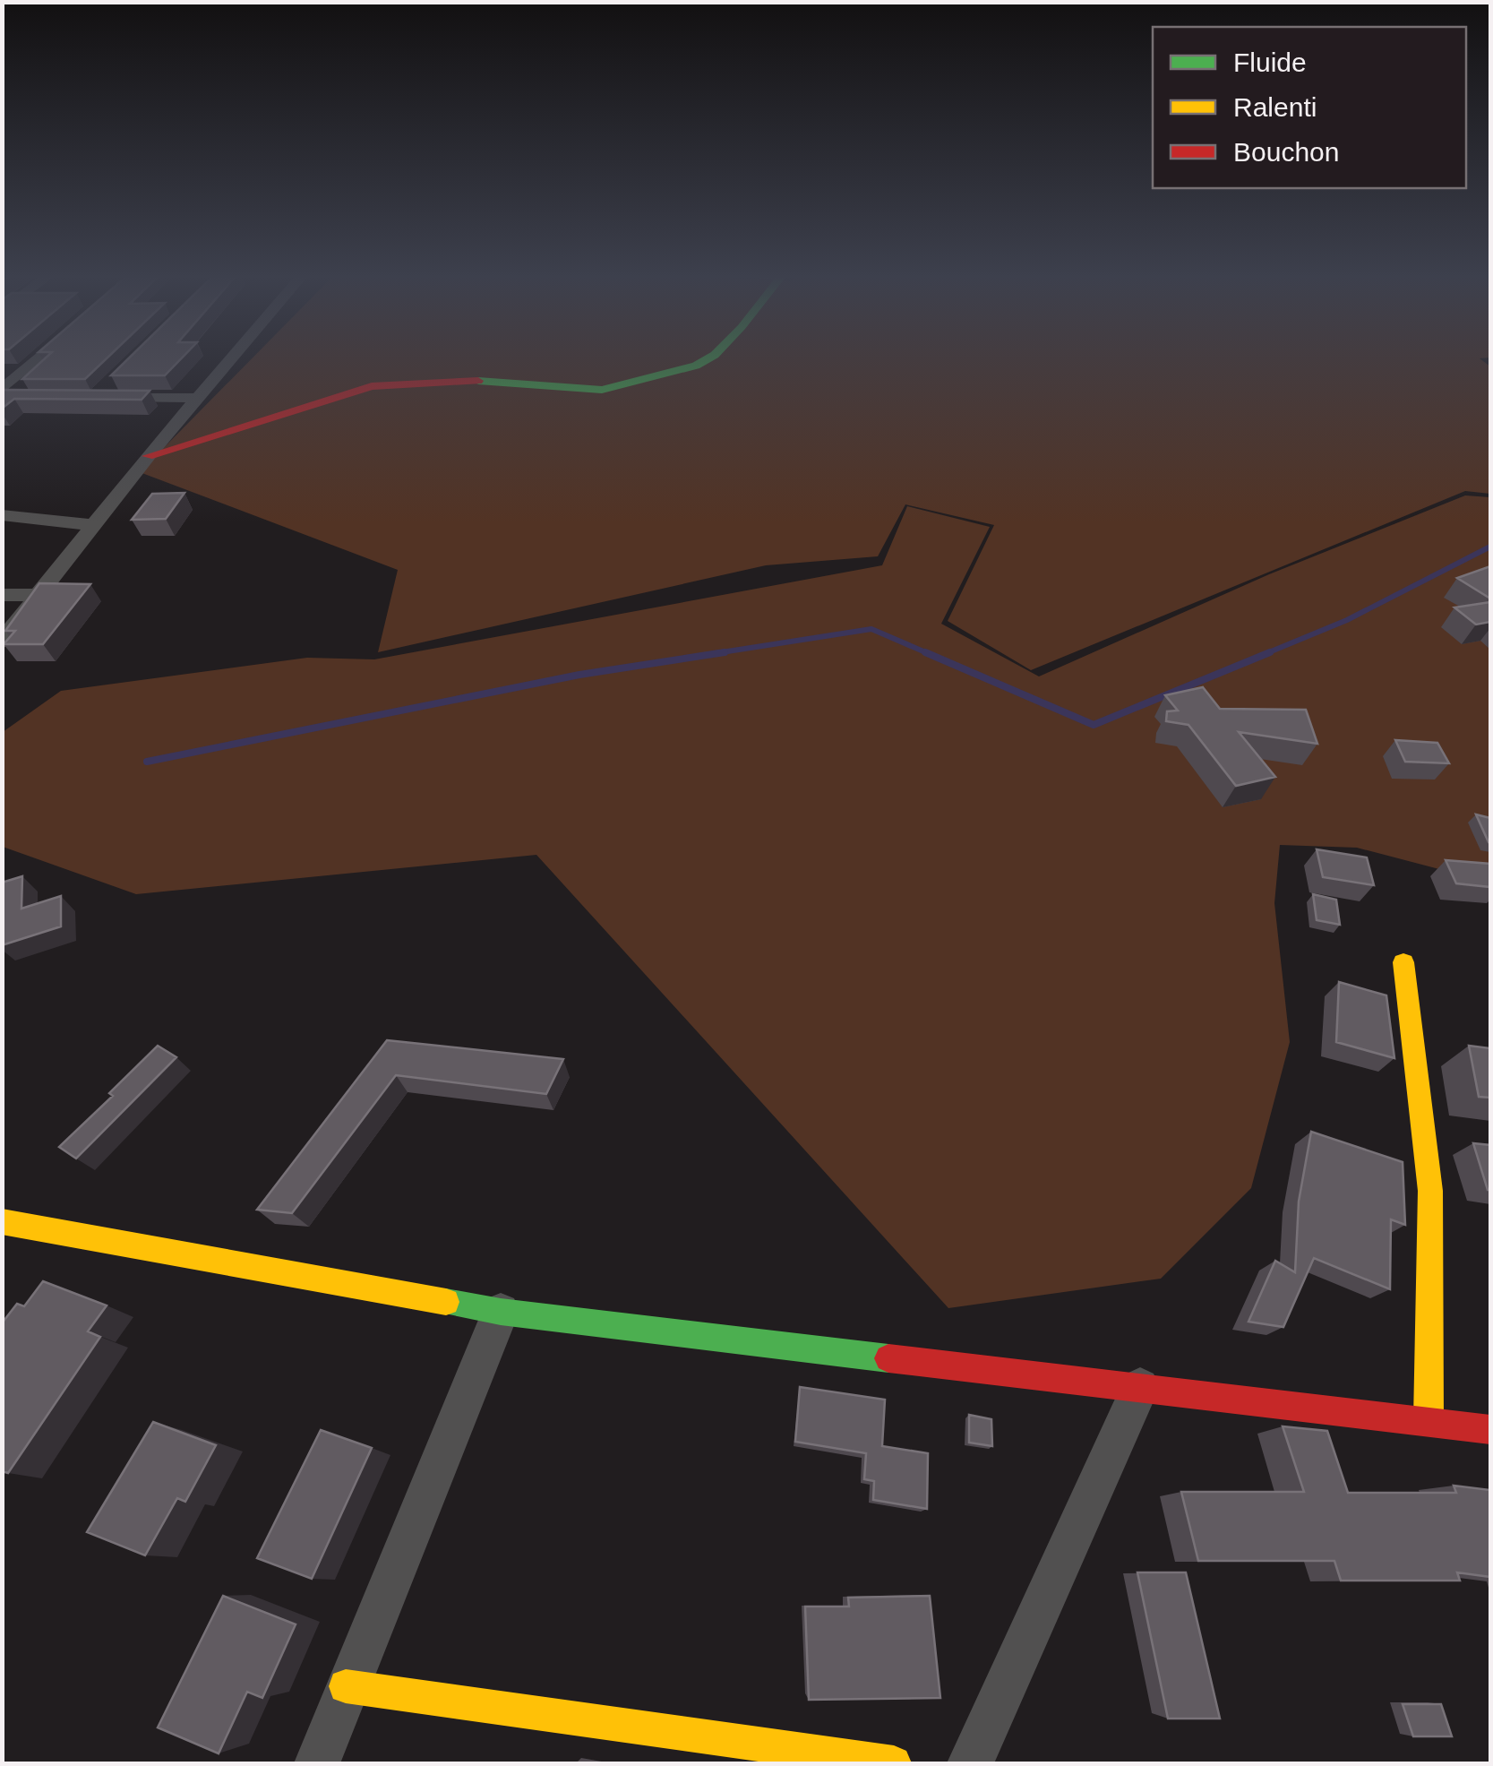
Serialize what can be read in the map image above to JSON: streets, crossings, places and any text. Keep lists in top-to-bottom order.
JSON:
{
  "legend": ["Fluide", "Ralenti", "Bouchon"]
}
